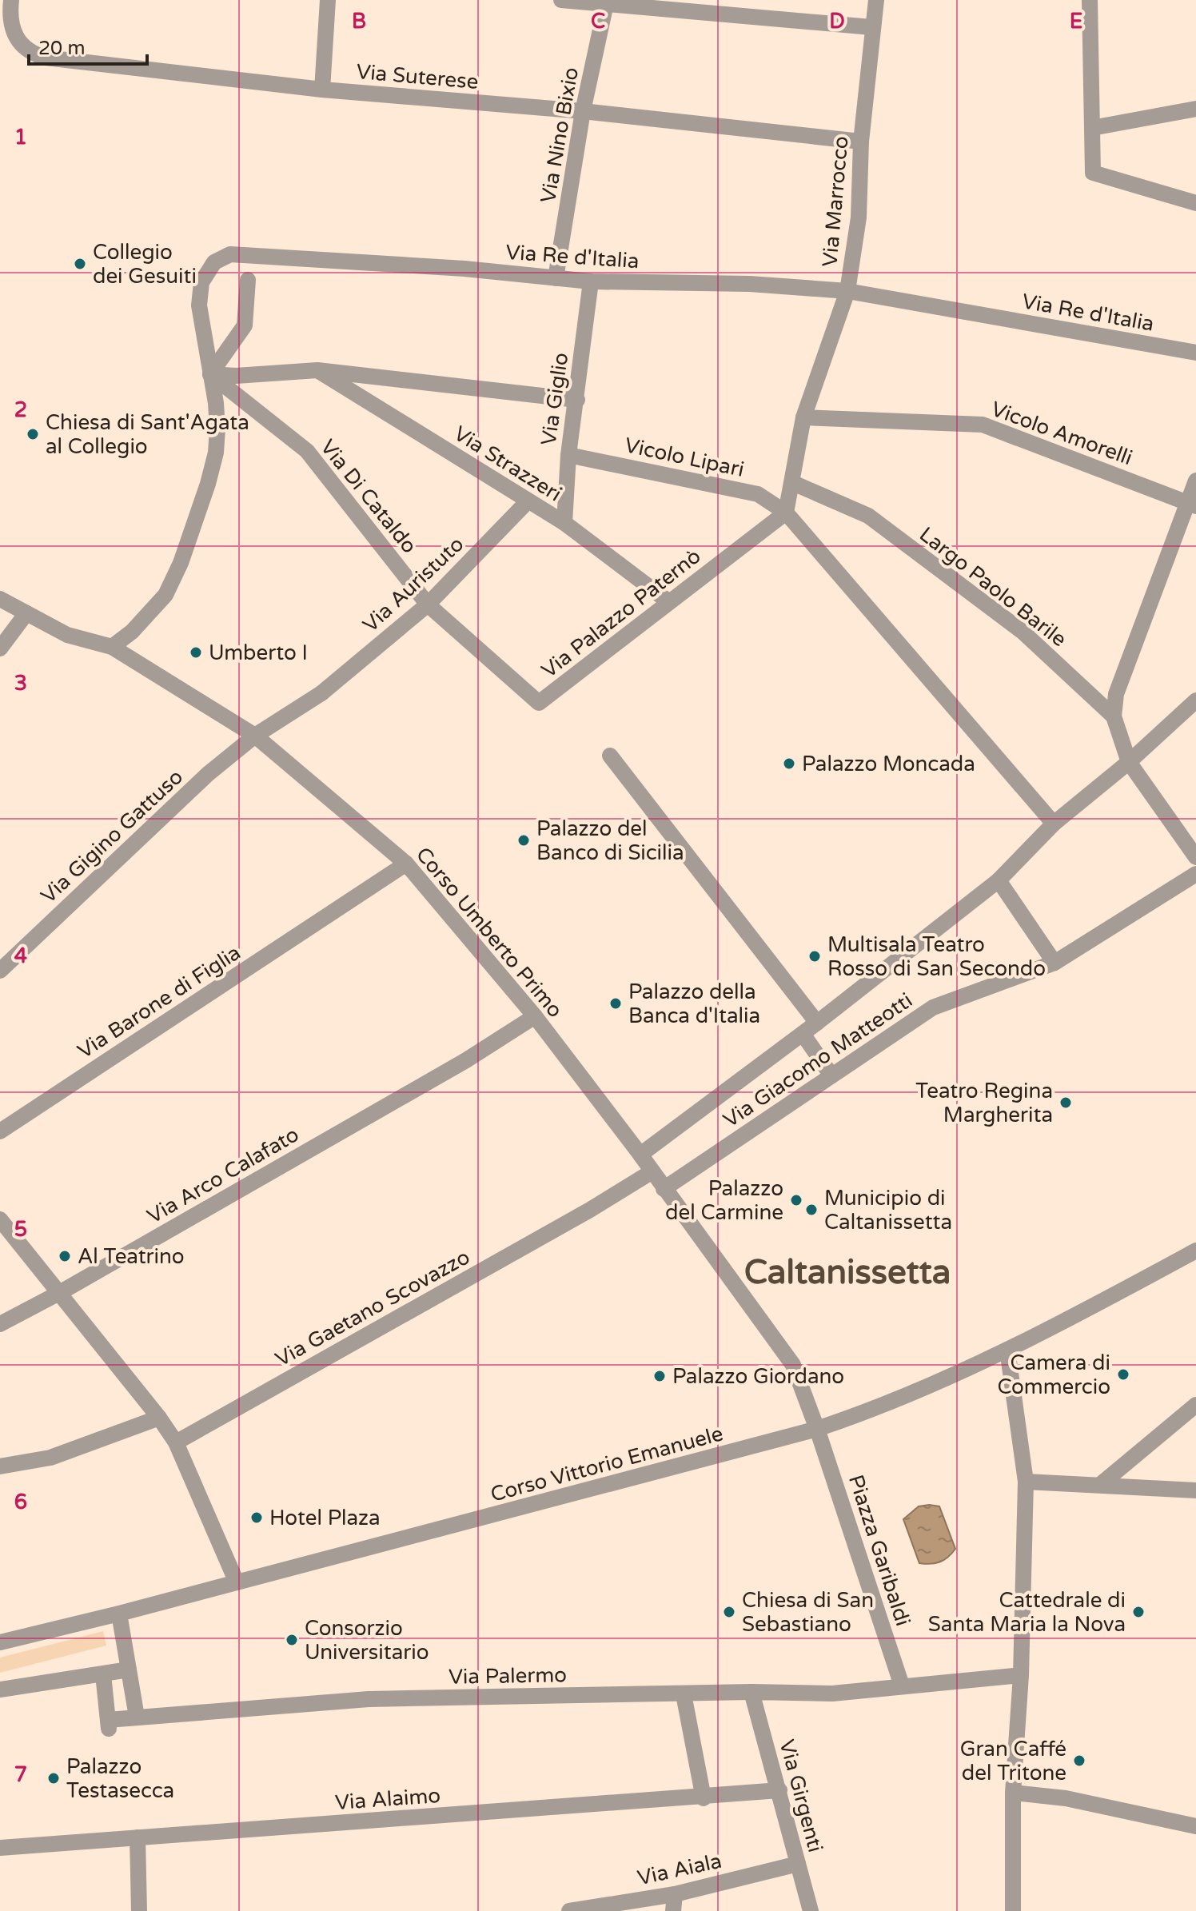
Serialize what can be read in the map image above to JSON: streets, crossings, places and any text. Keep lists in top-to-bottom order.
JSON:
{
  "streets": {
    "street": [
      "Via Suterese",
      "Via Nino Bixio",
      "Via Marrocco",
      "Via Re d'Italia",
      "Via Giglio",
      "Vicolo Amorelli",
      "Vicolo Lipari",
      "Via Strazzeri",
      "Via Di Cataldo",
      "Via Auristuto",
      "Largo Paolo Barile",
      "Via Palazzo Paternò",
      "Via Gigino Gattuso",
      "Corso Umberto Primo",
      "Via Barone di Figlia",
      "Via Giacomo Matteotti",
      "Via Arco Calafato",
      "Via Gaetano Scovazzo",
      "Corso Vittorio Emanuele",
      "Piazza Garibaldi",
      "Via Palermo",
      "Via Girgenti",
      "Via Alaimo",
      "Via Aiala"
    ]
  },
  "crossings": [
    ["Via Suterese", "Via Nino Bixio"],
    ["Via Suterese", "Via Marrocco"],
    ["Via Nino Bixio", "Via Re d'Italia"],
    ["Via Marrocco", "Via Re d'Italia"],
    ["Via Marrocco", "Vicolo Amorelli"],
    ["Via Marrocco", "Vicolo Lipari"],
    ["Via Marrocco", "Largo Paolo Barile"],
    ["Via Marrocco", "Via Palazzo Paternò"],
    ["Via Re d'Italia", "Via Giglio"],
    ["Via Re d'Italia", "Via Di Cataldo"],
    ["Via Re d'Italia", "Corso Umberto Primo"],
    ["Via Giglio", "Vicolo Lipari"],
    ["Via Giglio", "Via Strazzeri"],
    ["Vicolo Lipari", "Via Palazzo Paternò"],
    ["Via Strazzeri", "Via Auristuto"],
    ["Via Strazzeri", "Via Palazzo Paternò"],
    ["Via Di Cataldo", "Via Auristuto"],
    ["Via Di Cataldo", "Via Palazzo Paternò"],
    ["Via Auristuto", "Via Palazzo Paternò"],
    ["Via Auristuto", "Via Gigino Gattuso"],
    ["Via Auristuto", "Corso Umberto Primo"],
    ["Largo Paolo Barile", "Via Giacomo Matteotti"],
    ["Via Gigino Gattuso", "Corso Umberto Primo"],
    ["Corso Umberto Primo", "Via Barone di Figlia"],
    ["Corso Umberto Primo", "Via Giacomo Matteotti"],
    ["Corso Umberto Primo", "Via Arco Calafato"],
    ["Corso Umberto Primo", "Via Gaetano Scovazzo"],
    ["Corso Umberto Primo", "Corso Vittorio Emanuele"],
    ["Corso Umberto Primo", "Piazza Garibaldi"],
    ["Corso Vittorio Emanuele", "Piazza Garibaldi"],
    ["Piazza Garibaldi", "Via Palermo"],
    ["Via Palermo", "Via Girgenti"],
    ["Via Girgenti", "Via Alaimo"],
    ["Via Girgenti", "Via Aiala"]
  ],
  "districts": ["Caltanissetta"],
  "places": [
    "Collegio dei Gesuiti",
    "Chiesa di Sant'Agata al Collegio",
    "Umberto I",
    "Palazzo Moncada",
    "Palazzo del Banco di Sicilia",
    "Multisala Teatro Rosso di San Secondo",
    "Palazzo della Banca d'Italia",
    "Teatro Regina Margherita",
    "Palazzo del Carmine",
    "Municipio di Caltanissetta",
    "Al Teatrino",
    "Camera di Commercio",
    "Palazzo Giordano",
    "Hotel Plaza",
    "Chiesa di San Sebastiano",
    "Cattedrale di Santa Maria la Nova",
    "Consorzio Universitario",
    "Gran Caffé del Tritone",
    "Palazzo Testasecca"
  ],
  "scale_bar": "20 m",
  "grid": {
    "columns": [
      "B",
      "C",
      "D",
      "E"
    ],
    "rows": [
      "1",
      "2",
      "3",
      "4",
      "5",
      "6",
      "7"
    ]
  }
}
